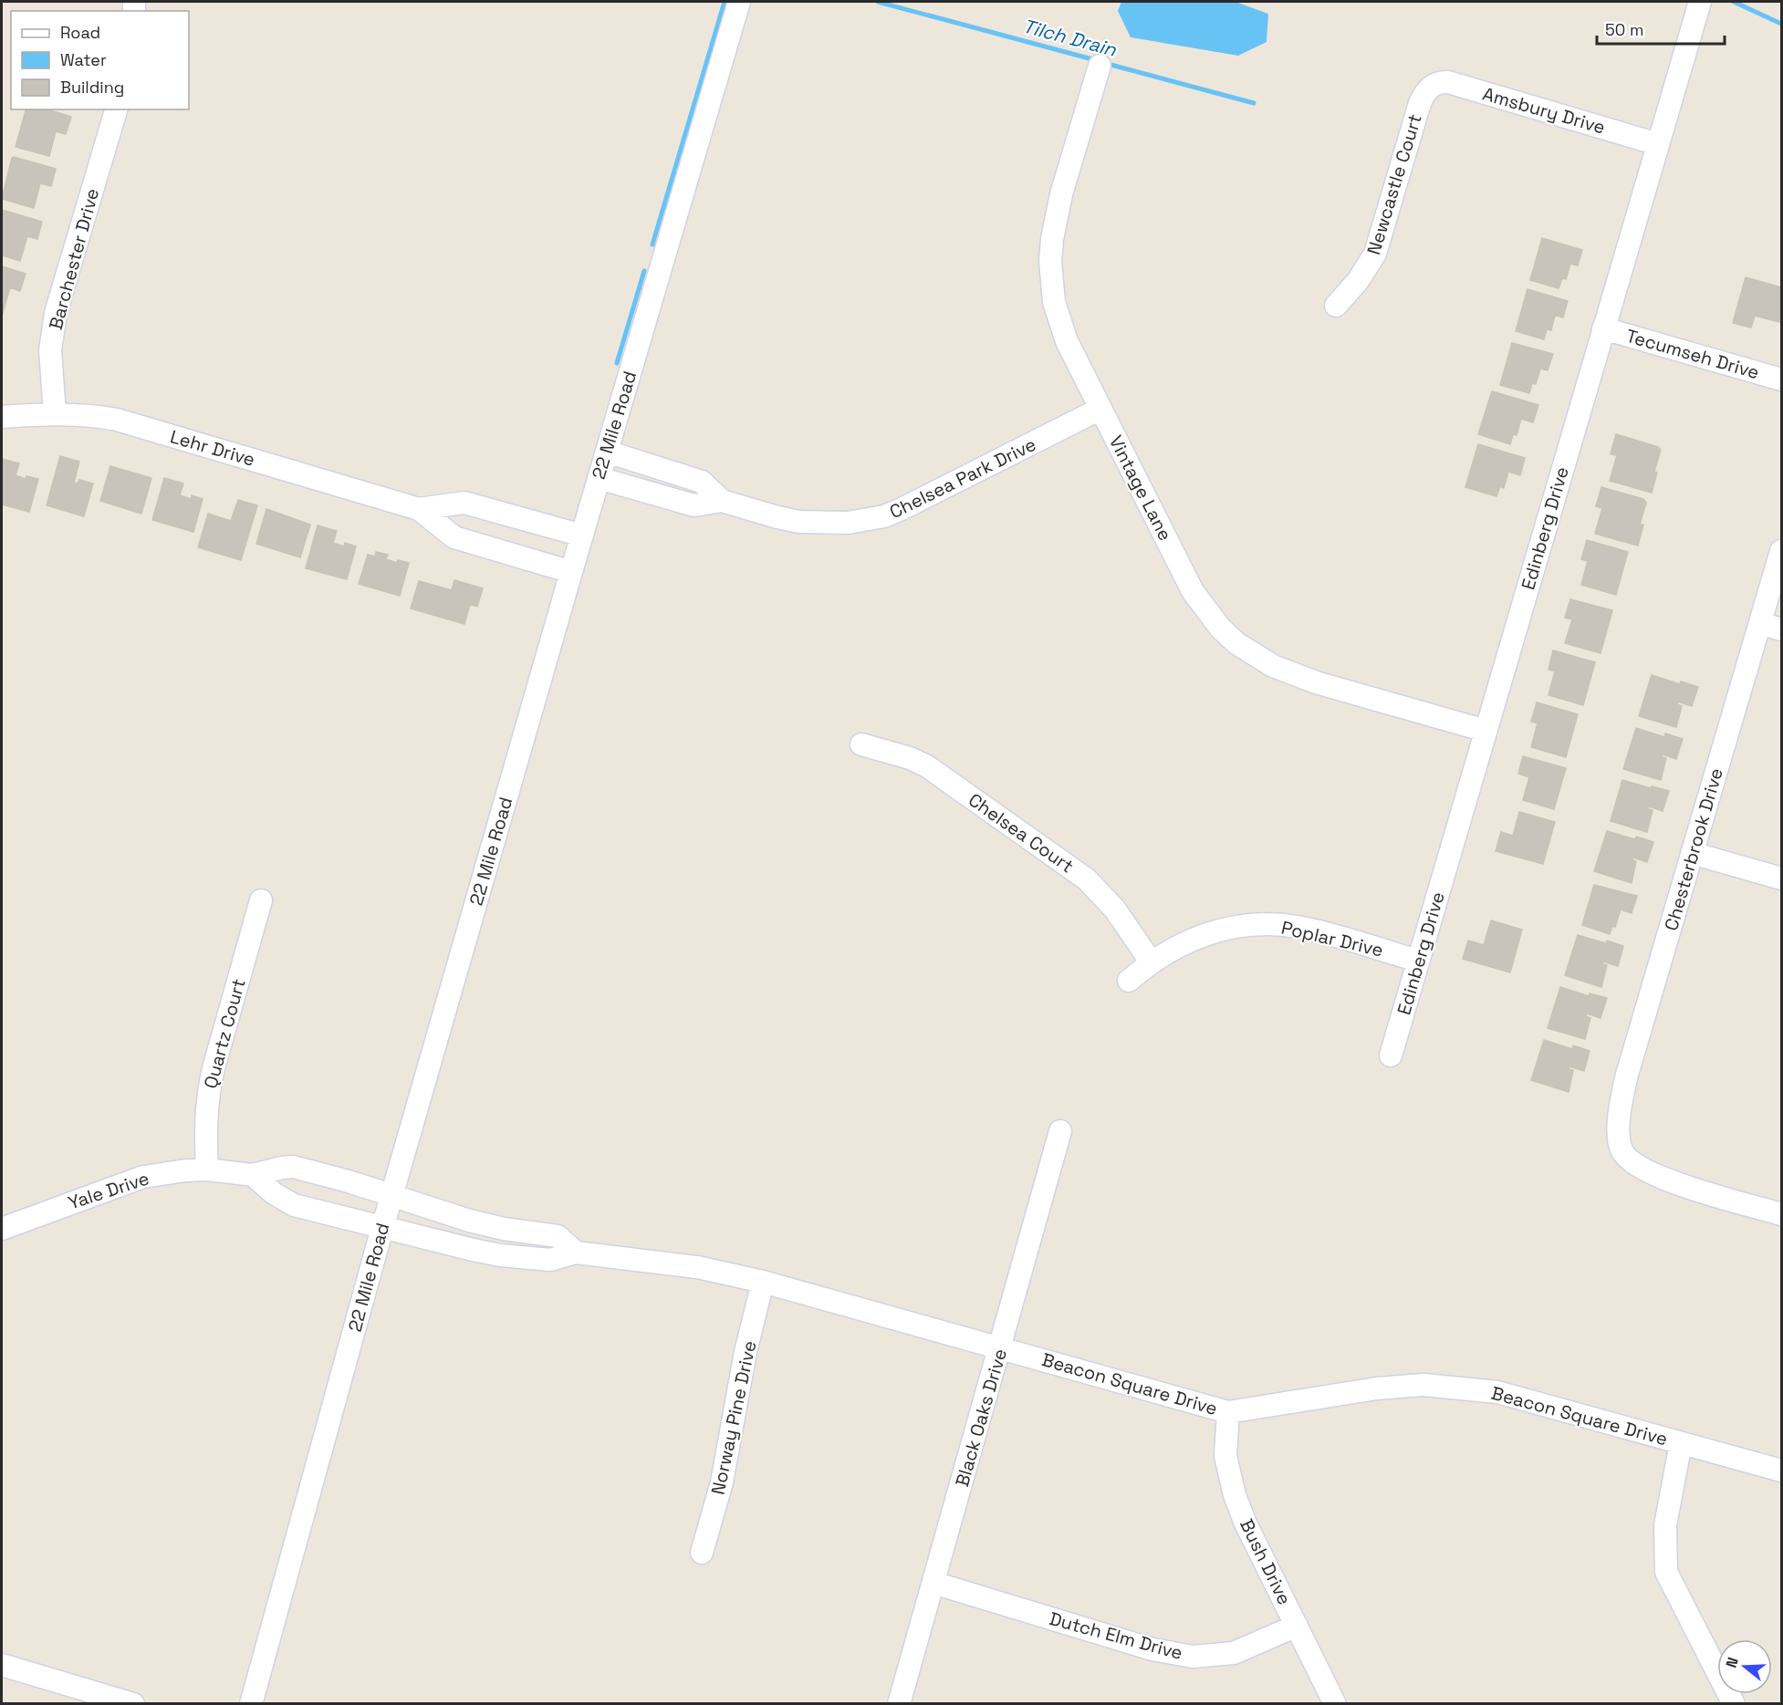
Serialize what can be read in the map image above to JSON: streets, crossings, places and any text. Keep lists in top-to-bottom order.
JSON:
{
  "streets": {
    "street": [
      "Amsbury Drive",
      "Newcastle Court",
      "Barchester Drive",
      "Tecumseh Drive",
      "22 Mile Road",
      "Lehr Drive",
      "Chelsea Park Drive",
      "Vintage Lane",
      "Edinberg Drive",
      "Chelsea Court",
      "Chesterbrook Drive",
      "Poplar Drive",
      "Quartz Court",
      "Yale Drive",
      "Beacon Square Drive",
      "Norway Pine Drive",
      "Black Oaks Drive",
      "Bush Drive",
      "Dutch Elm Drive"
    ]
  },
  "crossings": [
    ["Amsbury Drive", "Newcastle Court"],
    ["Amsbury Drive", "Edinberg Drive"],
    ["Barchester Drive", "Lehr Drive"],
    ["Tecumseh Drive", "Edinberg Drive"],
    ["22 Mile Road", "Lehr Drive"],
    ["22 Mile Road", "Chelsea Park Drive"],
    ["22 Mile Road", "Yale Drive"],
    ["22 Mile Road", "Beacon Square Drive"],
    ["Chelsea Park Drive", "Vintage Lane"],
    ["Vintage Lane", "Edinberg Drive"],
    ["Edinberg Drive", "Poplar Drive"],
    ["Chelsea Court", "Poplar Drive"],
    ["Quartz Court", "Yale Drive"],
    ["Beacon Square Drive", "Norway Pine Drive"],
    ["Beacon Square Drive", "Black Oaks Drive"],
    ["Beacon Square Drive", "Bush Drive"],
    ["Black Oaks Drive", "Dutch Elm Drive"],
    ["Bush Drive", "Dutch Elm Drive"]
  ],
  "water": ["Tilch Drain"],
  "legend": ["Road", "Water", "Building"],
  "scale_bar": "50 m",
  "north": "left"
}
